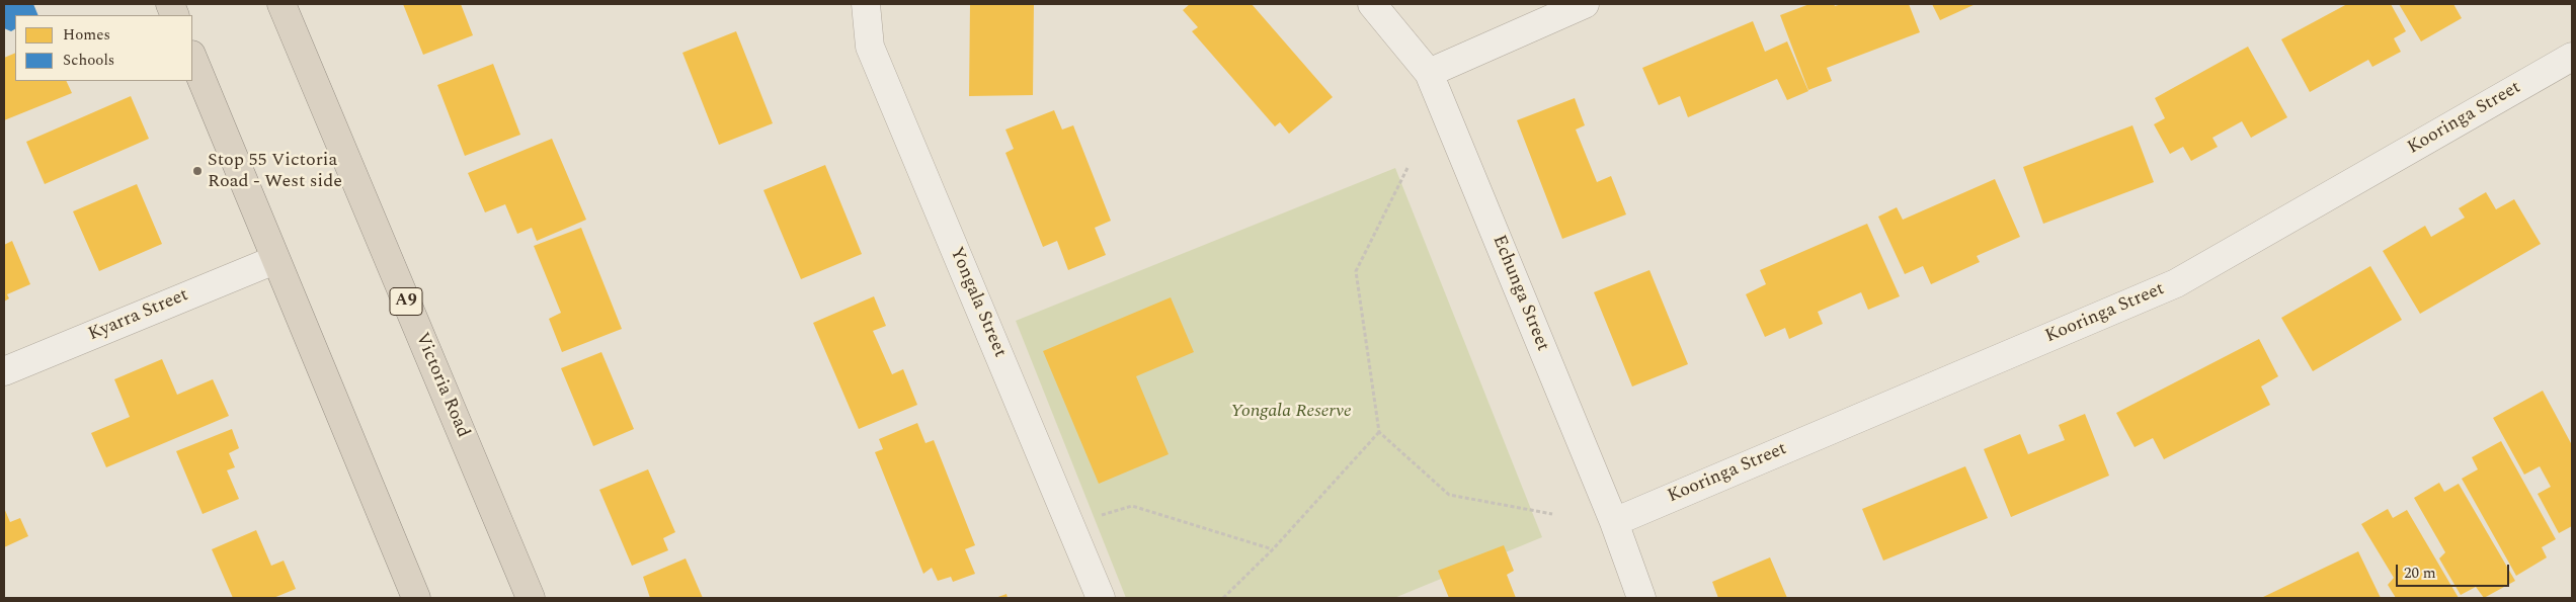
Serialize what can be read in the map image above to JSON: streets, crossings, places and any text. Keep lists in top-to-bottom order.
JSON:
{
  "streets": {
    "highway": ["A9", "Victoria Road"],
    "street": [
      "Kooringa Street",
      "Echunga Street",
      "Yongala Street",
      "Kyarra Street"
    ]
  },
  "crossings": [
    ["Kooringa Street", "Echunga Street"]
  ],
  "parks": ["Yongala Reserve"],
  "places": ["Stop 55 Victoria Road - West side"],
  "legend": ["Homes", "Schools"],
  "scale_bar": "20 m"
}
